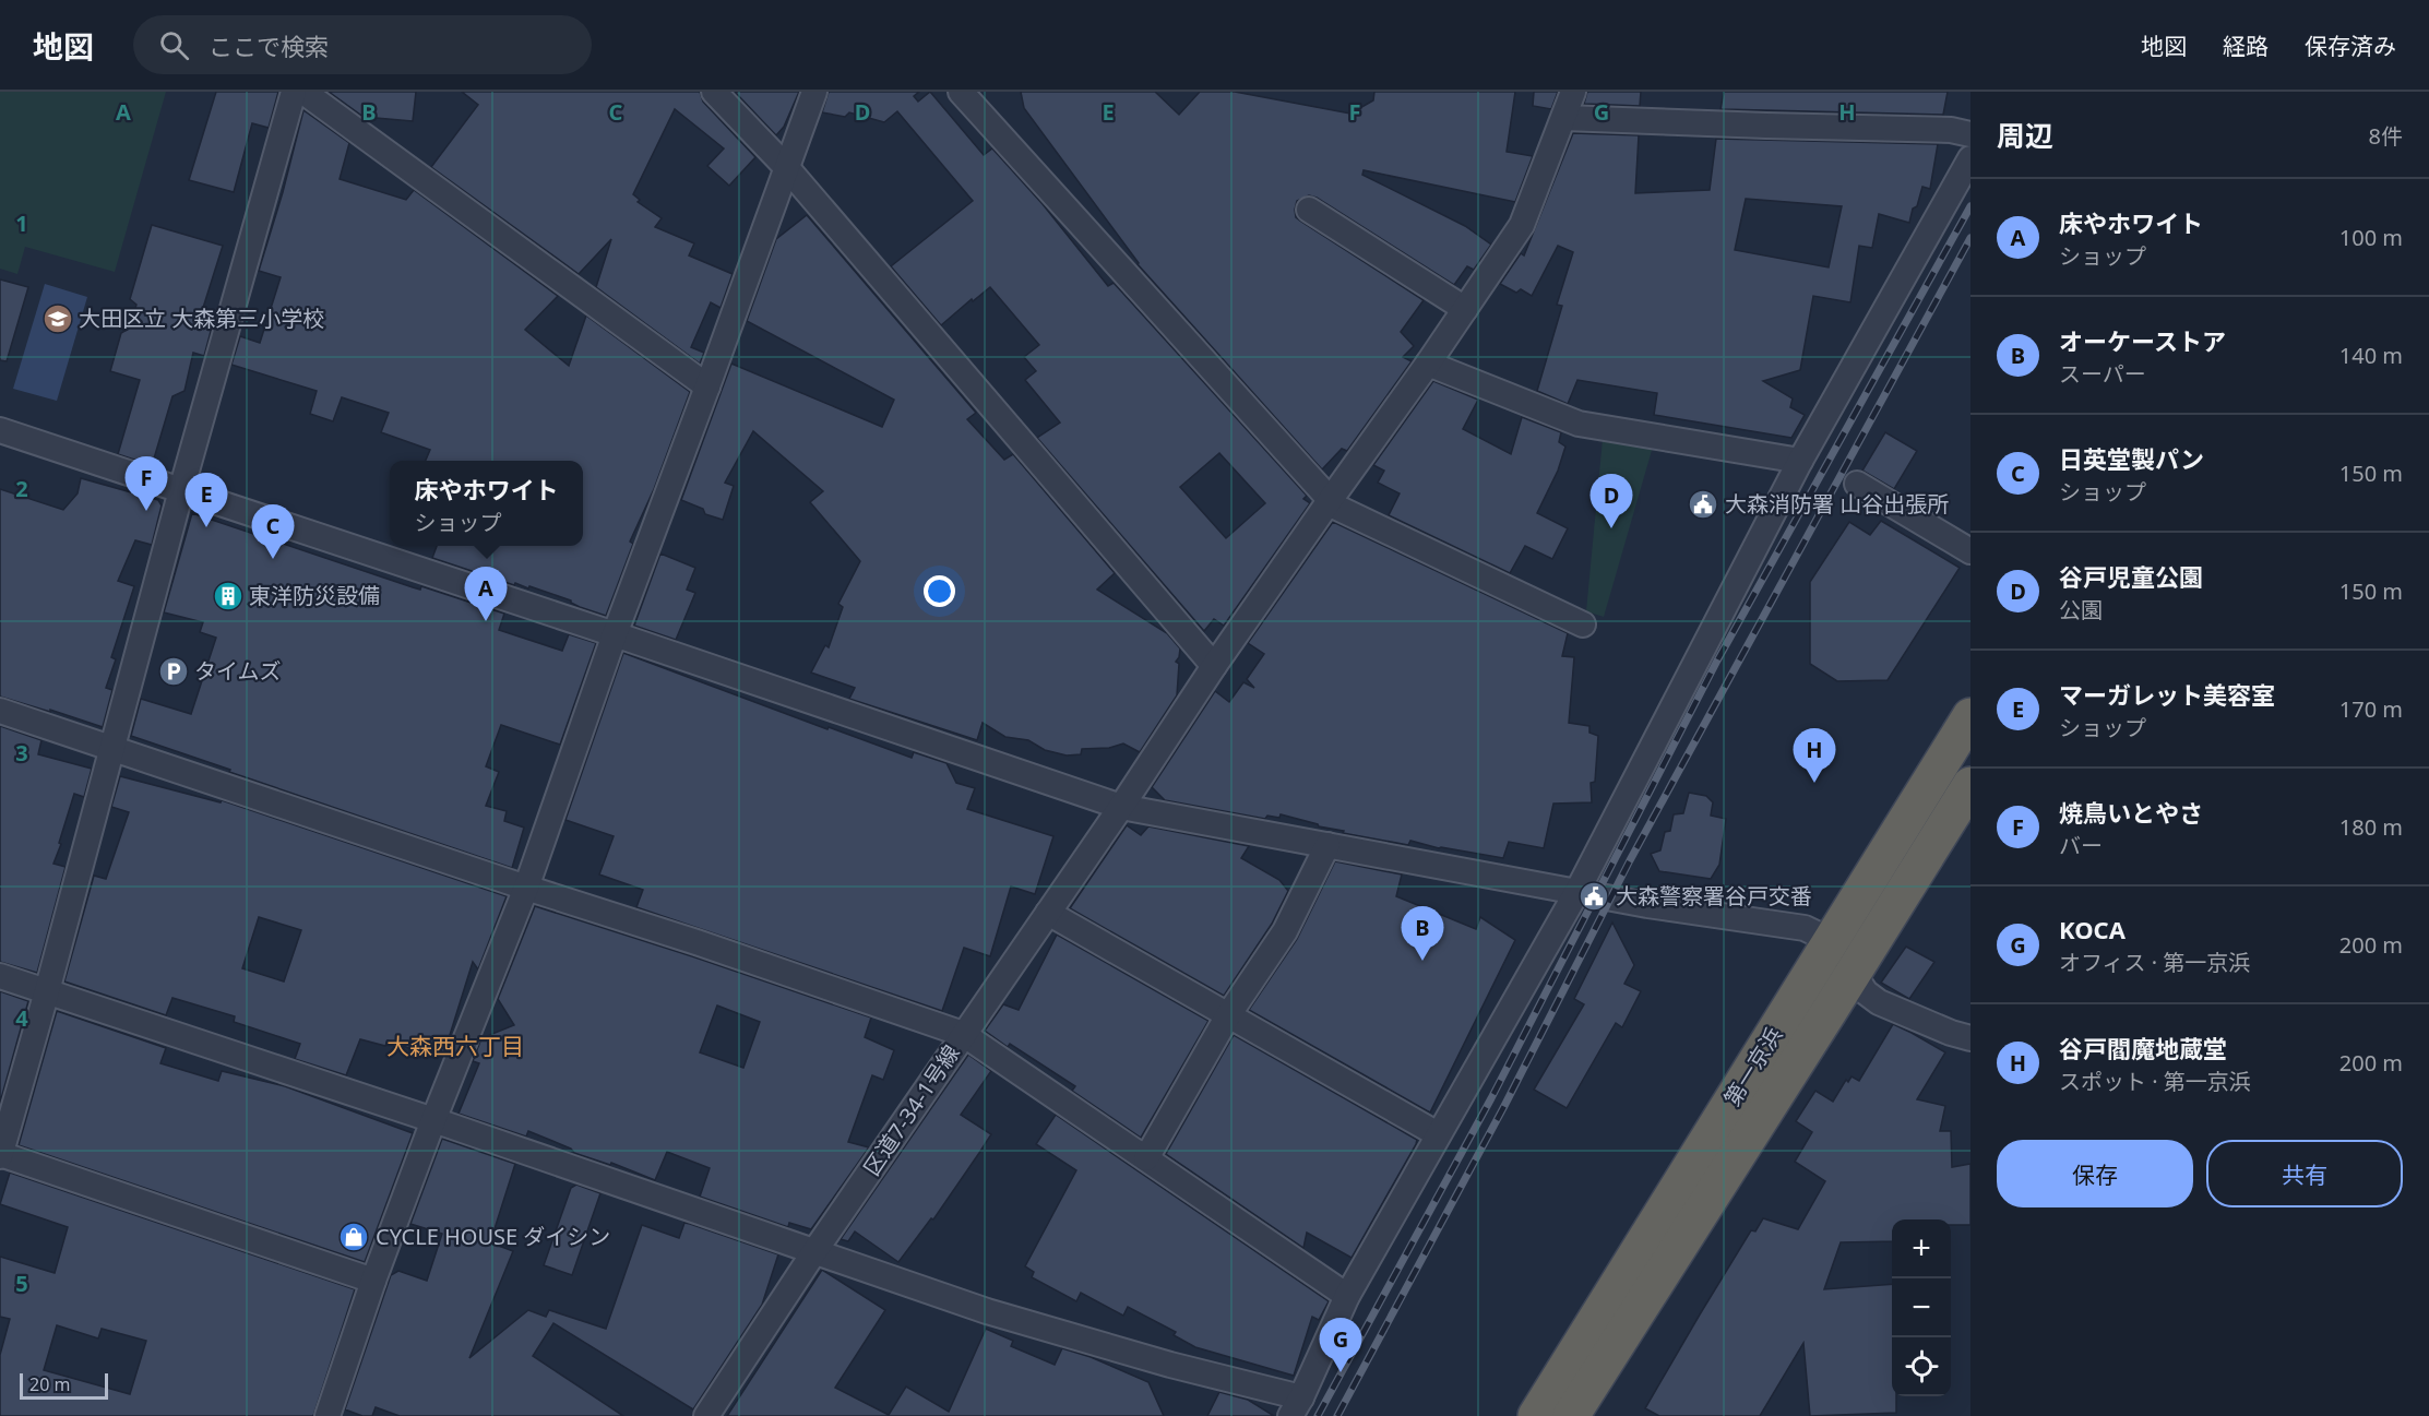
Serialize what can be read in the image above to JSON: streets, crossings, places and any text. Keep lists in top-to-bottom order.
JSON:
{
  "streets": {
    "highway": ["第一京浜"],
    "street": ["区道7-34-1号線"]
  },
  "districts": ["大森西六丁目"],
  "places": {
    "school or university": ["大田区立 大森第三小学校"],
    "public building": ["大森消防署 山谷出張所", "大森警察署谷戸交番"],
    "building": ["東洋防災設備"],
    "parking": ["タイムズ"],
    "shop": ["CYCLE HOUSE ダイシン"]
  },
  "scale_bar": "20 m",
  "page": {
    "header": "地図",
    "search": "ここで検索",
    "nav": ["地図", "経路", "保存済み"],
    "heading": ["周辺", "8件"],
    "list": [
      {
        "mark": "A",
        "name": "床やホワイト",
        "note": "ショップ",
        "value": "100 m"
      },
      {
        "mark": "B",
        "name": "オーケーストア",
        "note": "スーパー",
        "value": "140 m"
      },
      {
        "mark": "C",
        "name": "日英堂製パン",
        "note": "ショップ",
        "value": "150 m"
      },
      {
        "mark": "D",
        "name": "谷戸児童公園",
        "note": "公園",
        "value": "150 m"
      },
      {
        "mark": "E",
        "name": "マーガレット美容室",
        "note": "ショップ",
        "value": "170 m"
      },
      {
        "mark": "F",
        "name": "焼鳥いとやさ",
        "note": "バー",
        "value": "180 m"
      },
      {
        "mark": "G",
        "name": "KOCA",
        "note": "オフィス · 第一京浜",
        "value": "200 m"
      },
      {
        "mark": "H",
        "name": "谷戸閻魔地蔵堂",
        "note": "スポット · 第一京浜",
        "value": "200 m"
      }
    ],
    "pins": [
      "F",
      "E",
      "D",
      "C",
      "A",
      "H",
      "B",
      "G"
    ],
    "popup": ["床やホワイト", "ショップ"],
    "buttons": ["保存", "共有"],
    "map_buttons": ["+", "−"],
    "scale": "20 m"
  },
  "grid": {
    "columns": [
      "A",
      "B",
      "C",
      "D",
      "E",
      "F",
      "G",
      "H"
    ],
    "rows": [
      "1",
      "2",
      "3",
      "4",
      "5"
    ]
  }
}
